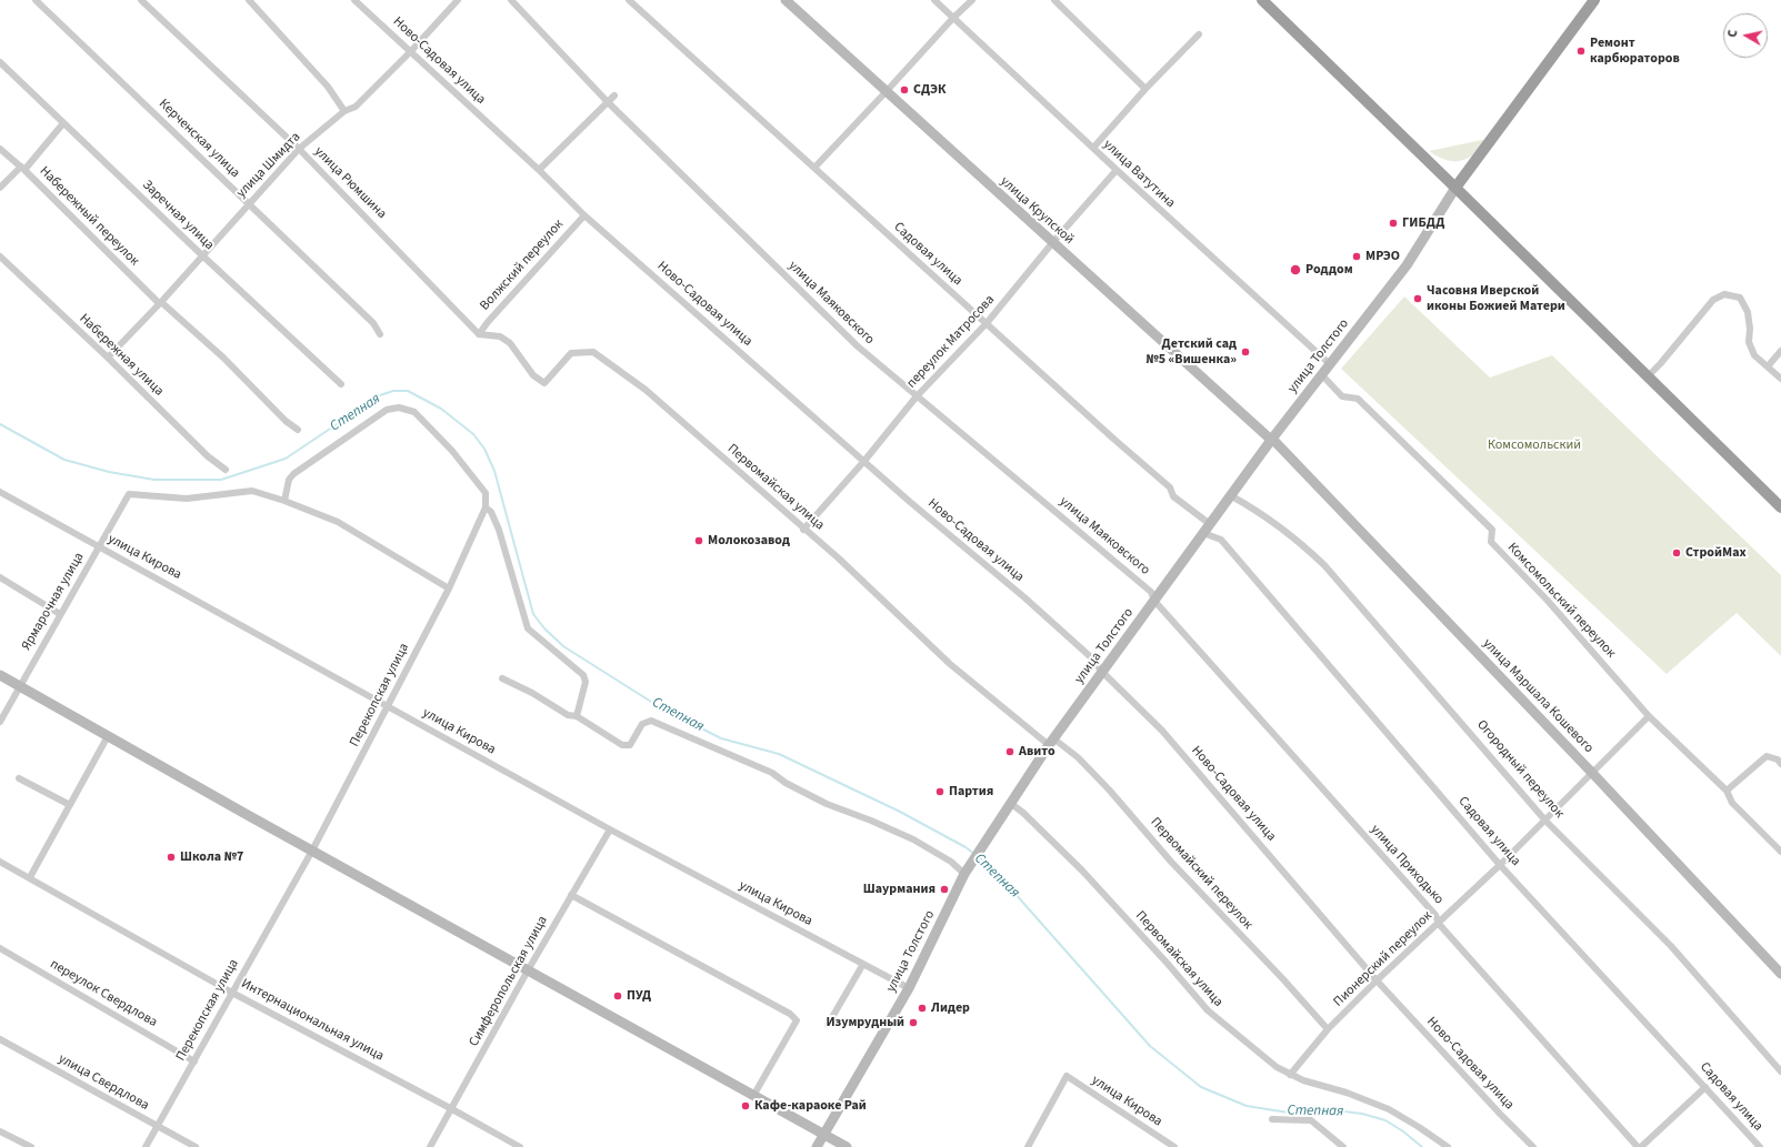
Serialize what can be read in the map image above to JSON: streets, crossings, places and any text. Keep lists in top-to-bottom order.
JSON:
{
  "streets": {
    "main road": ["улица Крупской", "улица Толстого", "улица Маршала Кошевого"],
    "street": [
      "Ново-Садовая улица",
      "Керченская улица",
      "улица Шмидта",
      "улица Ватутина",
      "улица Рюмшина",
      "Заречная улица",
      "Набережный переулок",
      "Садовая улица",
      "Волжский переулок",
      "улица Маяковского",
      "переулок Матросова",
      "Набережная улица",
      "Первомайская улица",
      "улица Кирова",
      "Комсомольский переулок",
      "Ярмарочная улица",
      "Перекопская улица",
      "Огородный переулок",
      "улица Приходько",
      "Первомайский переулок",
      "Пионерский переулок",
      "Симферопольская улица",
      "переулок Свердлова",
      "Интернациональная улица",
      "улица Свердлова"
    ]
  },
  "crossings": [
    ["Ново-Садовая улица", "улица Шмидта"],
    ["Ново-Садовая улица", "Волжский переулок"],
    ["Ново-Садовая улица", "переулок Матросова"],
    ["Ново-Садовая улица", "улица Толстого"],
    ["Ново-Садовая улица", "Пионерский переулок"],
    ["Керченская улица", "улица Шмидта"],
    ["улица Шмидта", "улица Рюмшина"],
    ["улица Шмидта", "Заречная улица"],
    ["улица Шмидта", "Набережный переулок"],
    ["улица Шмидта", "Набережная улица"],
    ["улица Ватутина", "переулок Матросова"],
    ["улица Ватутина", "улица Толстого"],
    ["улица Рюмшина", "Волжский переулок"],
    ["улица Рюмшина", "Первомайская улица"],
    ["улица Крупской", "переулок Матросова"],
    ["улица Крупской", "улица Толстого"],
    ["улица Крупской", "улица Маршала Кошевого"],
    ["Садовая улица", "переулок Матросова"],
    ["Садовая улица", "улица Толстого"],
    ["Садовая улица", "Пионерский переулок"],
    ["Волжский переулок", "Первомайская улица"],
    ["улица Маяковского", "переулок Матросова"],
    ["улица Маяковского", "улица Толстого"],
    ["улица Маяковского", "улица Приходько"],
    ["переулок Матросова", "Первомайская улица"],
    ["улица Толстого", "Первомайская улица"],
    ["улица Толстого", "улица Кирова"],
    ["улица Толстого", "Комсомольский переулок"],
    ["улица Толстого", "улица Маршала Кошевого"],
    ["улица Толстого", "Огородный переулок"],
    ["улица Толстого", "улица Приходько"],
    ["улица Толстого", "Первомайский переулок"],
    ["Первомайская улица", "Первомайский переулок"],
    ["Первомайская улица", "Пионерский переулок"],
    ["улица Кирова", "Ярмарочная улица"],
    ["улица Кирова", "Перекопская улица"],
    ["улица Кирова", "Симферопольская улица"],
    ["Комсомольский переулок", "Пионерский переулок"],
    ["Перекопская улица", "переулок Свердлова"],
    ["Перекопская улица", "Интернациональная улица"],
    ["Перекопская улица", "улица Свердлова"],
    ["улица Маршала Кошевого", "Пионерский переулок"],
    ["Огородный переулок", "Пионерский переулок"],
    ["улица Приходько", "Пионерский переулок"],
    ["Первомайский переулок", "Пионерский переулок"],
    ["Симферопольская улица", "Интернациональная улица"]
  ],
  "water": ["Степная"],
  "parks": ["Комсомольский"],
  "places": [
    "Ремонт карбюраторов",
    "СДЭК",
    "ГИБДД",
    "МРЭО",
    "Роддом",
    "Часовня Иверской иконы Божией Матери",
    "Детский сад №5 «Вишенка»",
    "Молокозавод",
    "СтройMax",
    "Авито",
    "Партия",
    "Школа №7",
    "Шаурмания",
    "ПУД",
    "Лидер",
    "Изумрудный",
    "Кафе-караоке Рай"
  ],
  "north": "left"
}
